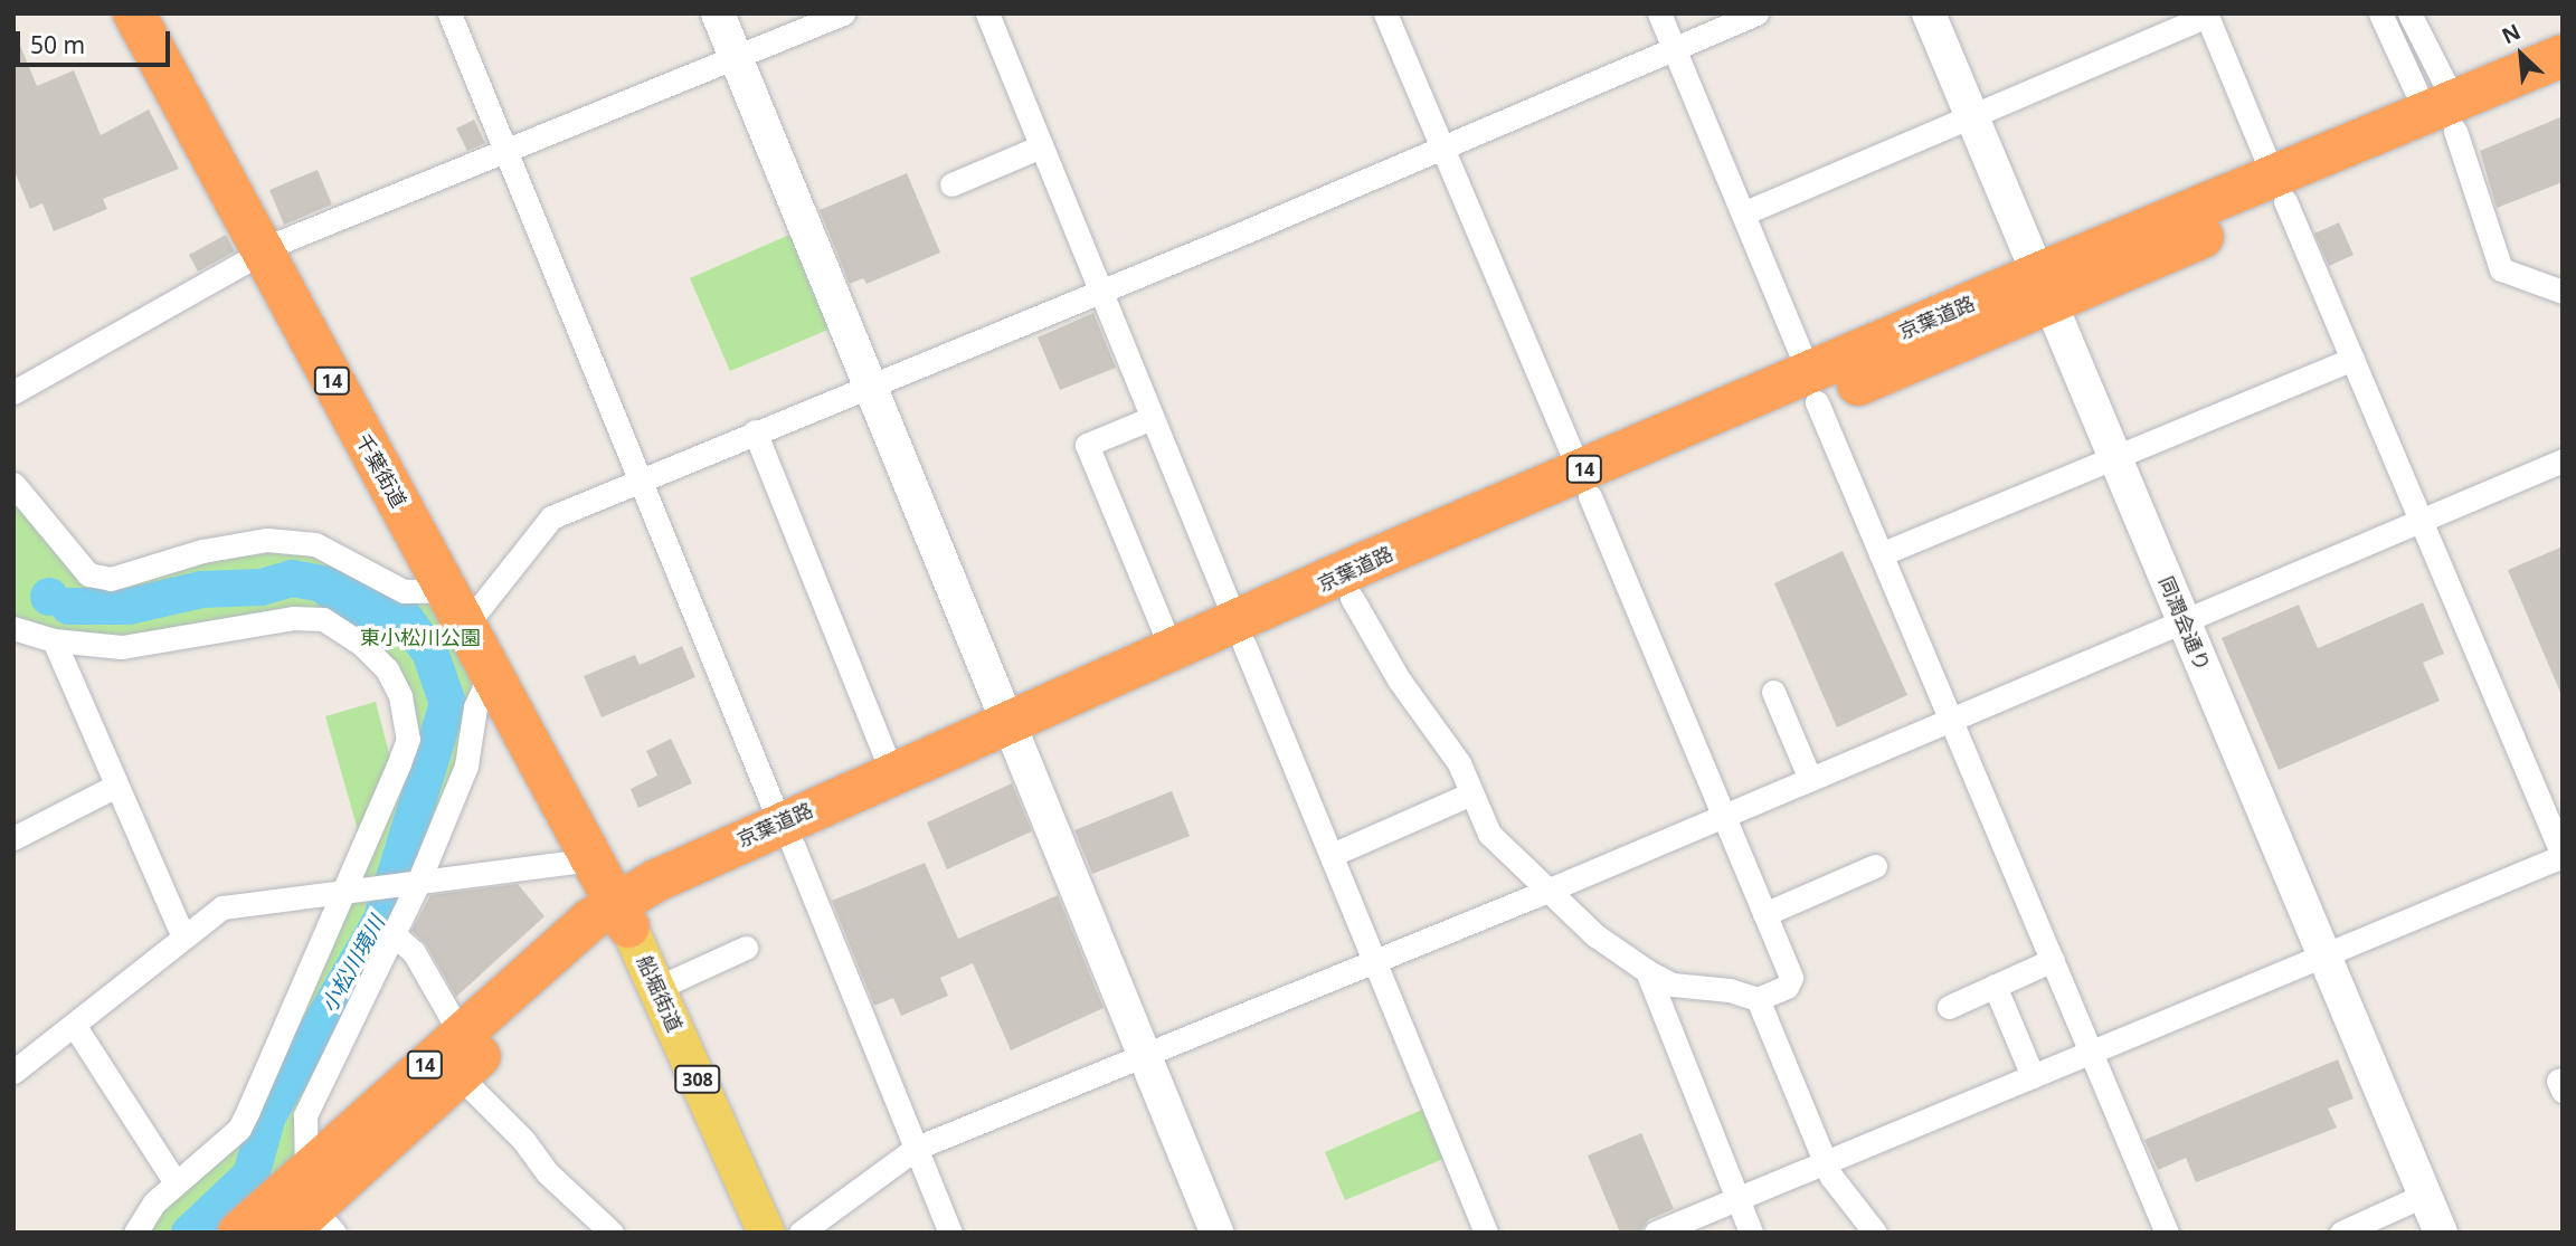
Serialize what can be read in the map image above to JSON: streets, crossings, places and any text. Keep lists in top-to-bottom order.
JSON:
{
  "streets": {
    "highway": ["京葉道路", "14", "千葉街道"],
    "main road": ["船堀街道", "308"],
    "street": ["同潤会通り"]
  },
  "crossings": [
    ["京葉道路", "千葉街道"],
    ["京葉道路", "同潤会通り"],
    ["京葉道路", "船堀街道"],
    ["千葉街道", "船堀街道"]
  ],
  "water": ["小松川境川"],
  "parks": ["東小松川公園"],
  "scale_bar": "50 m",
  "north": "top left"
}
